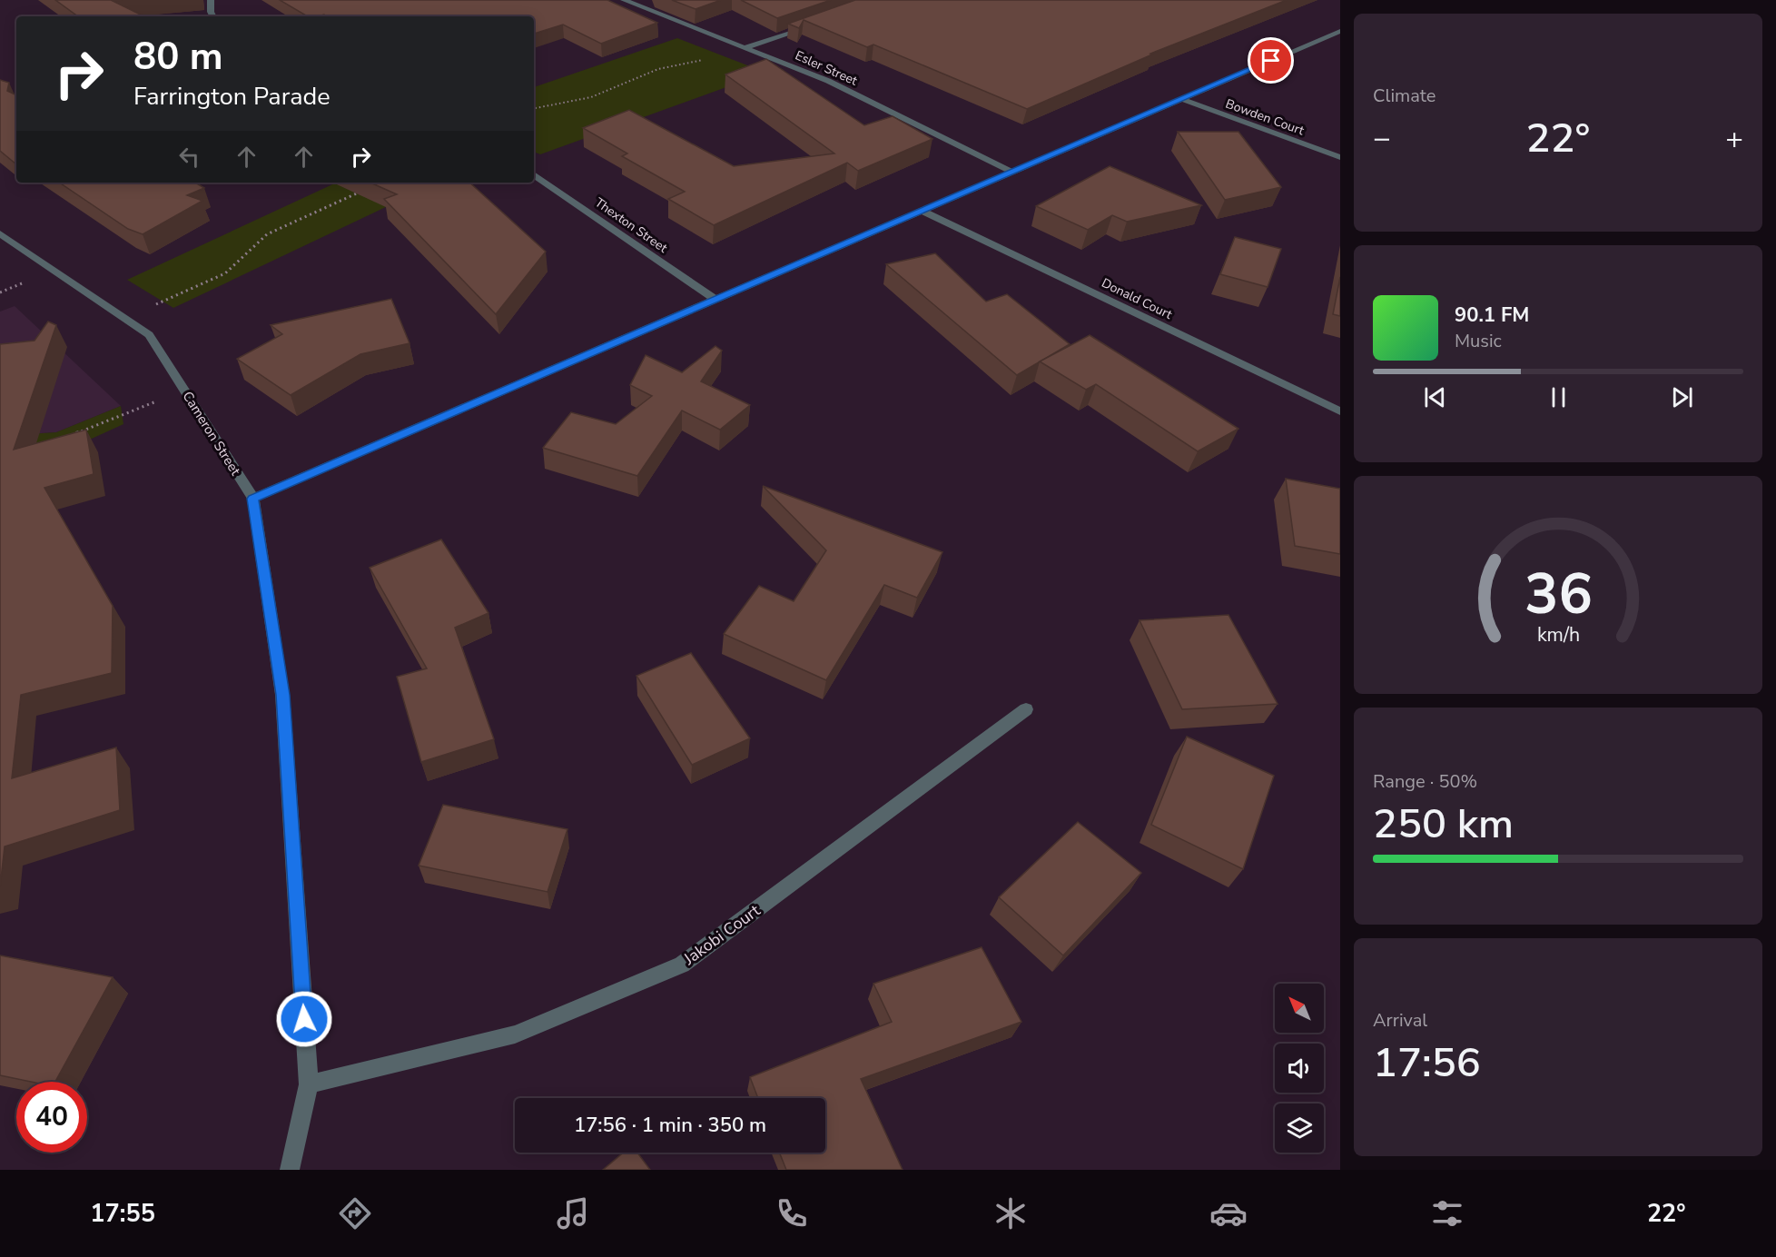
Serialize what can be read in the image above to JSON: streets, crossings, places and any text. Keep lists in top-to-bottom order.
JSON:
{
  "streets": {
    "street": [
      "Esler Street",
      "Bowden Court",
      "Thexton Street",
      "Donald Court",
      "Cameron Street",
      "Jakobi Court"
    ]
  },
  "crossings": [
    ["Cameron Street", "Jakobi Court"]
  ],
  "north": "top left",
  "page": {
    "tile": [
      "Climate",
      ["Range · 50%", "250 km"],
      ["Arrival", "17:56"]
    ],
    "turn": ["80 m", "Farrington Parade"],
    "heat": ["−", "22°", "+"],
    "song": ["90.1 FM", "Music"],
    "limit": "40",
    "trip": "17:56 · 1 min · 350 m",
    "tabs": ["17:55", "22°"],
    "gauge": ["36", "km/h"]
  }
}
